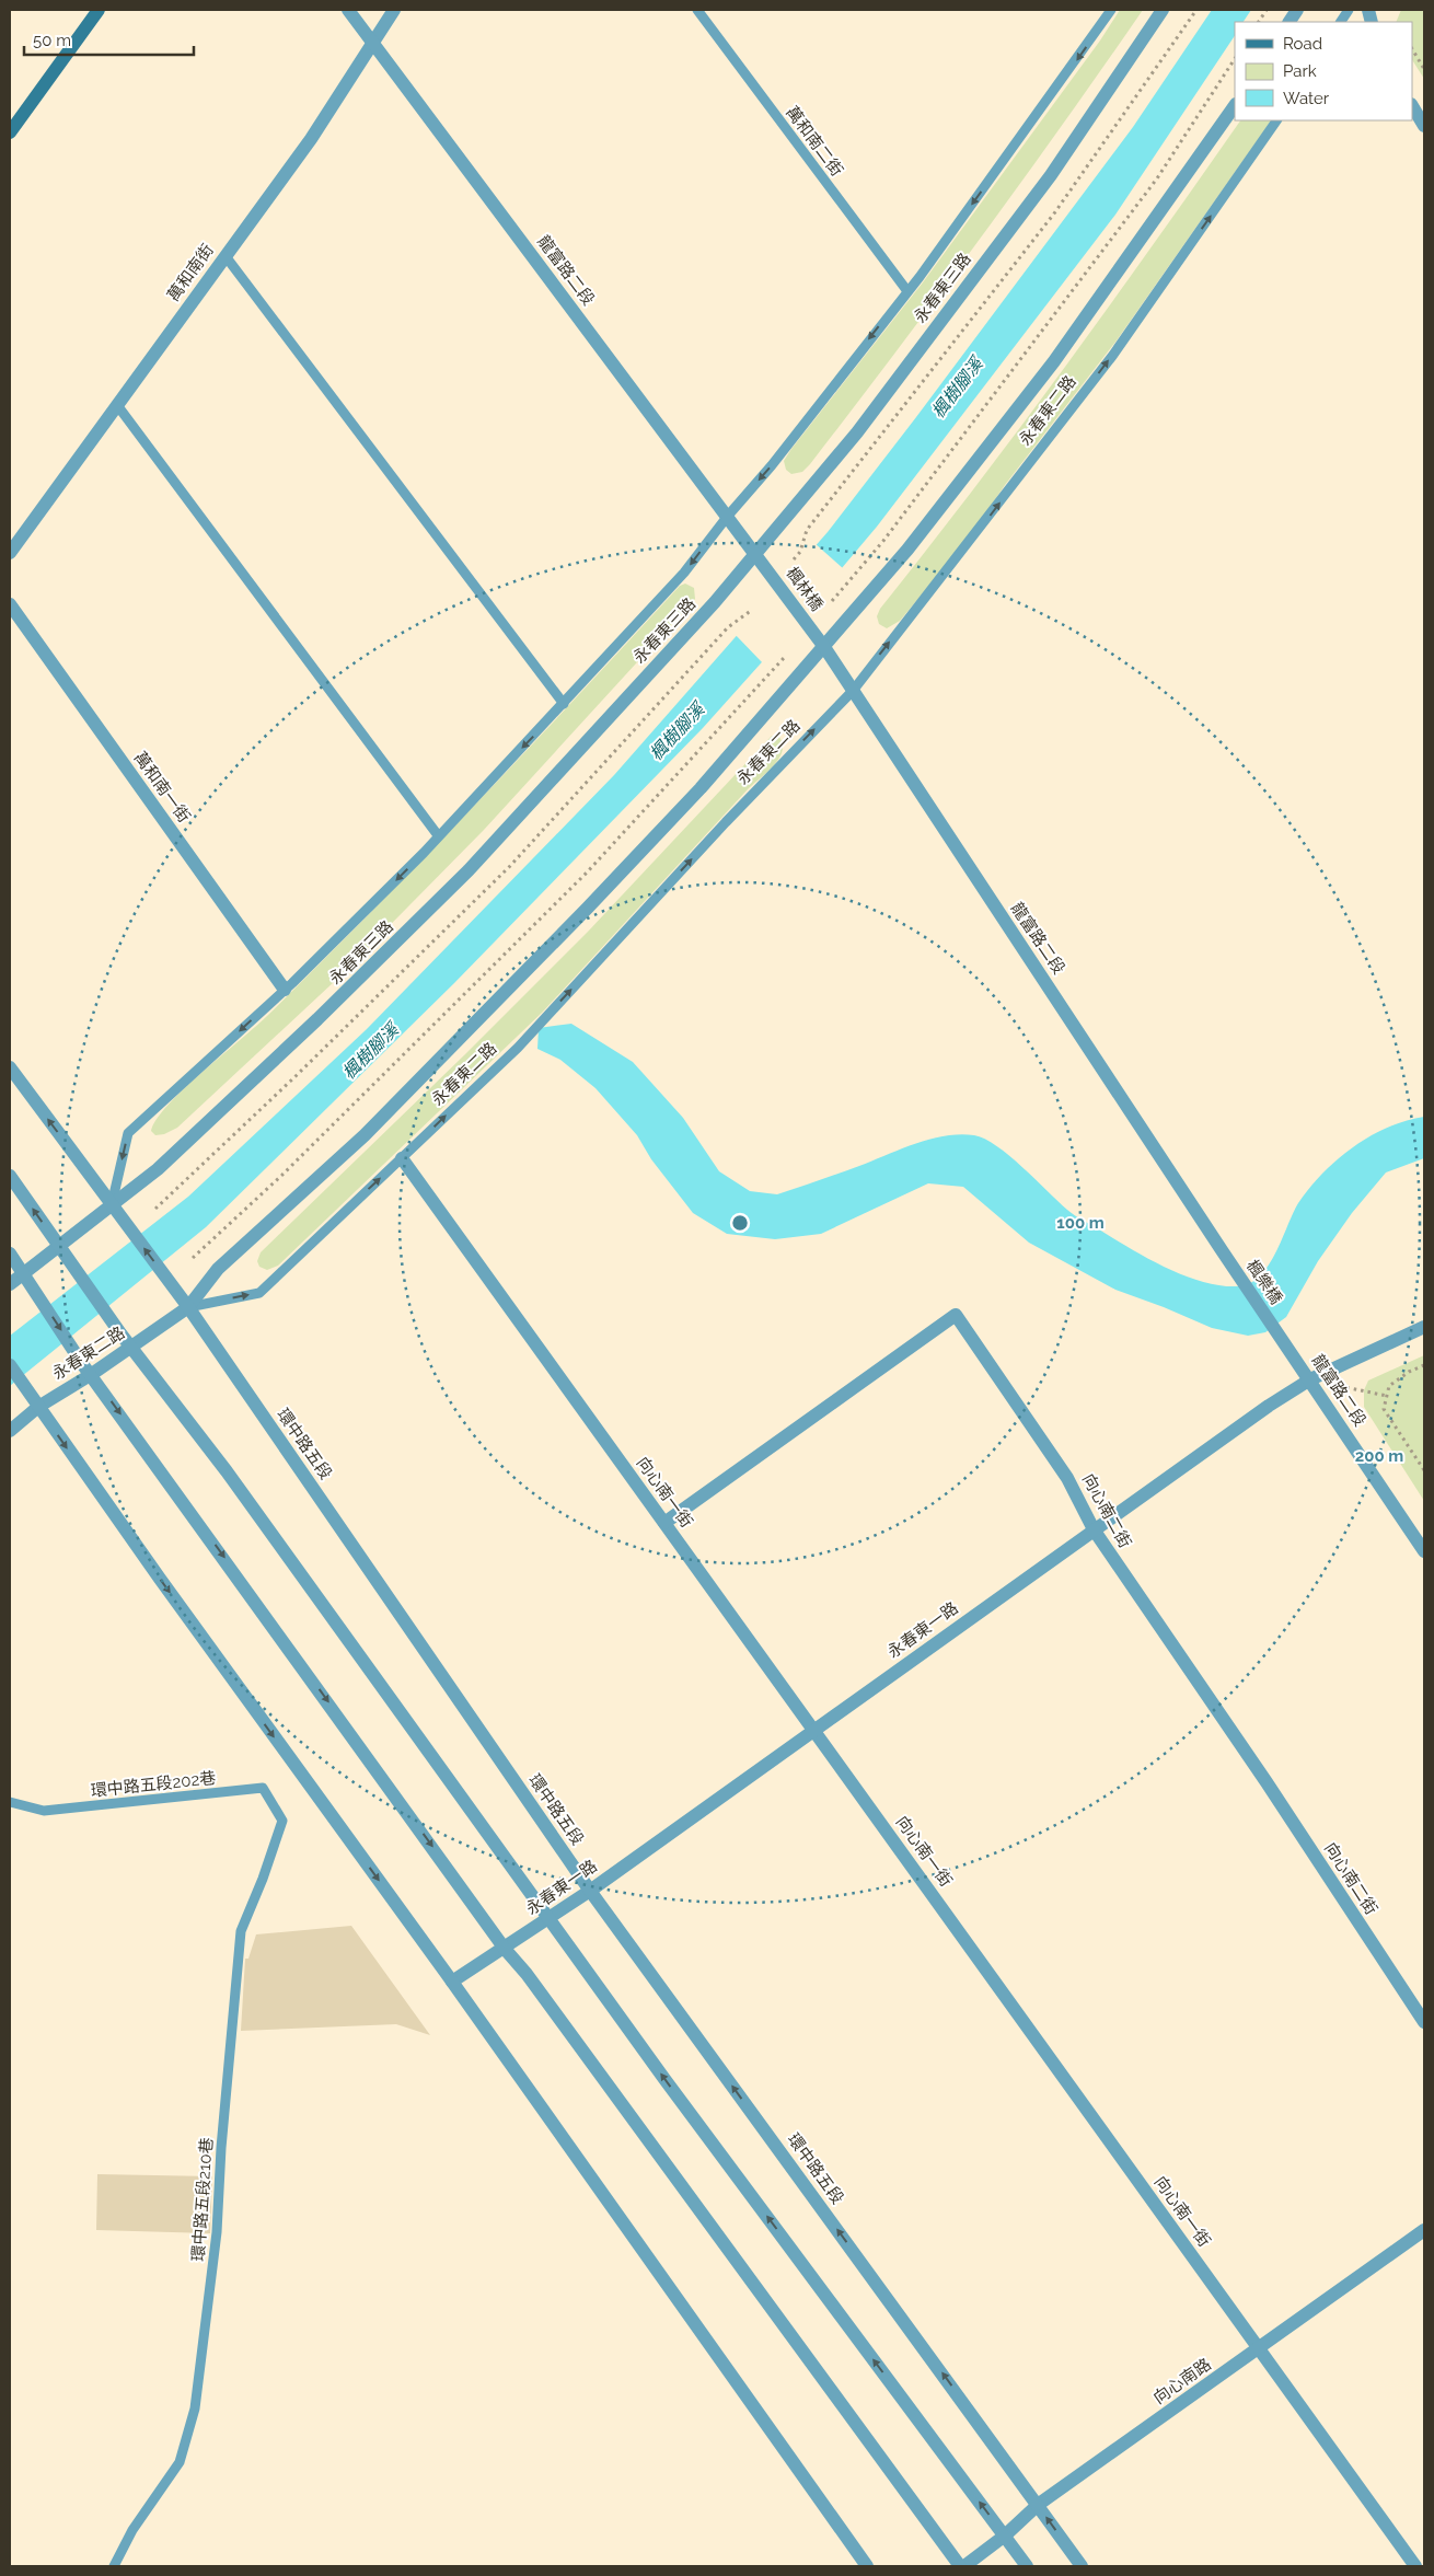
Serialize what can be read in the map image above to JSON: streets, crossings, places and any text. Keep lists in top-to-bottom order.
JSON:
{
  "streets": {
    "street": [
      "龍富路二段",
      "萬和南街",
      "永春東三路",
      "永春東二路",
      "楓林橋",
      "萬和南一街",
      "楓樂橋",
      "環中路五段",
      "向心南一街",
      "向心南二街",
      "永春東一路",
      "向心南路"
    ],
    "lane": ["萬和南二街", "環中路五段202巷", "環中路五段210巷"]
  },
  "crossings": [
    ["萬和南二街", "永春東三路"],
    ["龍富路二段", "萬和南街"],
    ["龍富路二段", "永春東三路"],
    ["龍富路二段", "永春東二路"],
    ["龍富路二段", "楓林橋"],
    ["龍富路二段", "楓樂橋"],
    ["龍富路二段", "永春東一路"],
    ["永春東三路", "楓林橋"],
    ["永春東三路", "萬和南一街"],
    ["永春東三路", "環中路五段"],
    ["永春東二路", "楓林橋"],
    ["永春東二路", "環中路五段"],
    ["永春東二路", "向心南一街"],
    ["環中路五段", "永春東一路"],
    ["環中路五段", "向心南路"],
    ["向心南一街", "向心南二街"],
    ["向心南一街", "永春東一路"],
    ["向心南一街", "向心南路"],
    ["向心南二街", "永春東一路"],
    ["環中路五段202巷", "環中路五段210巷"]
  ],
  "one_way": ["永春東三路"],
  "water": ["楓樹腳溪"],
  "legend": ["Road", "Park", "Water"],
  "scale_bar": "50 m",
  "rings": ["100 m", "200 m"]
}
